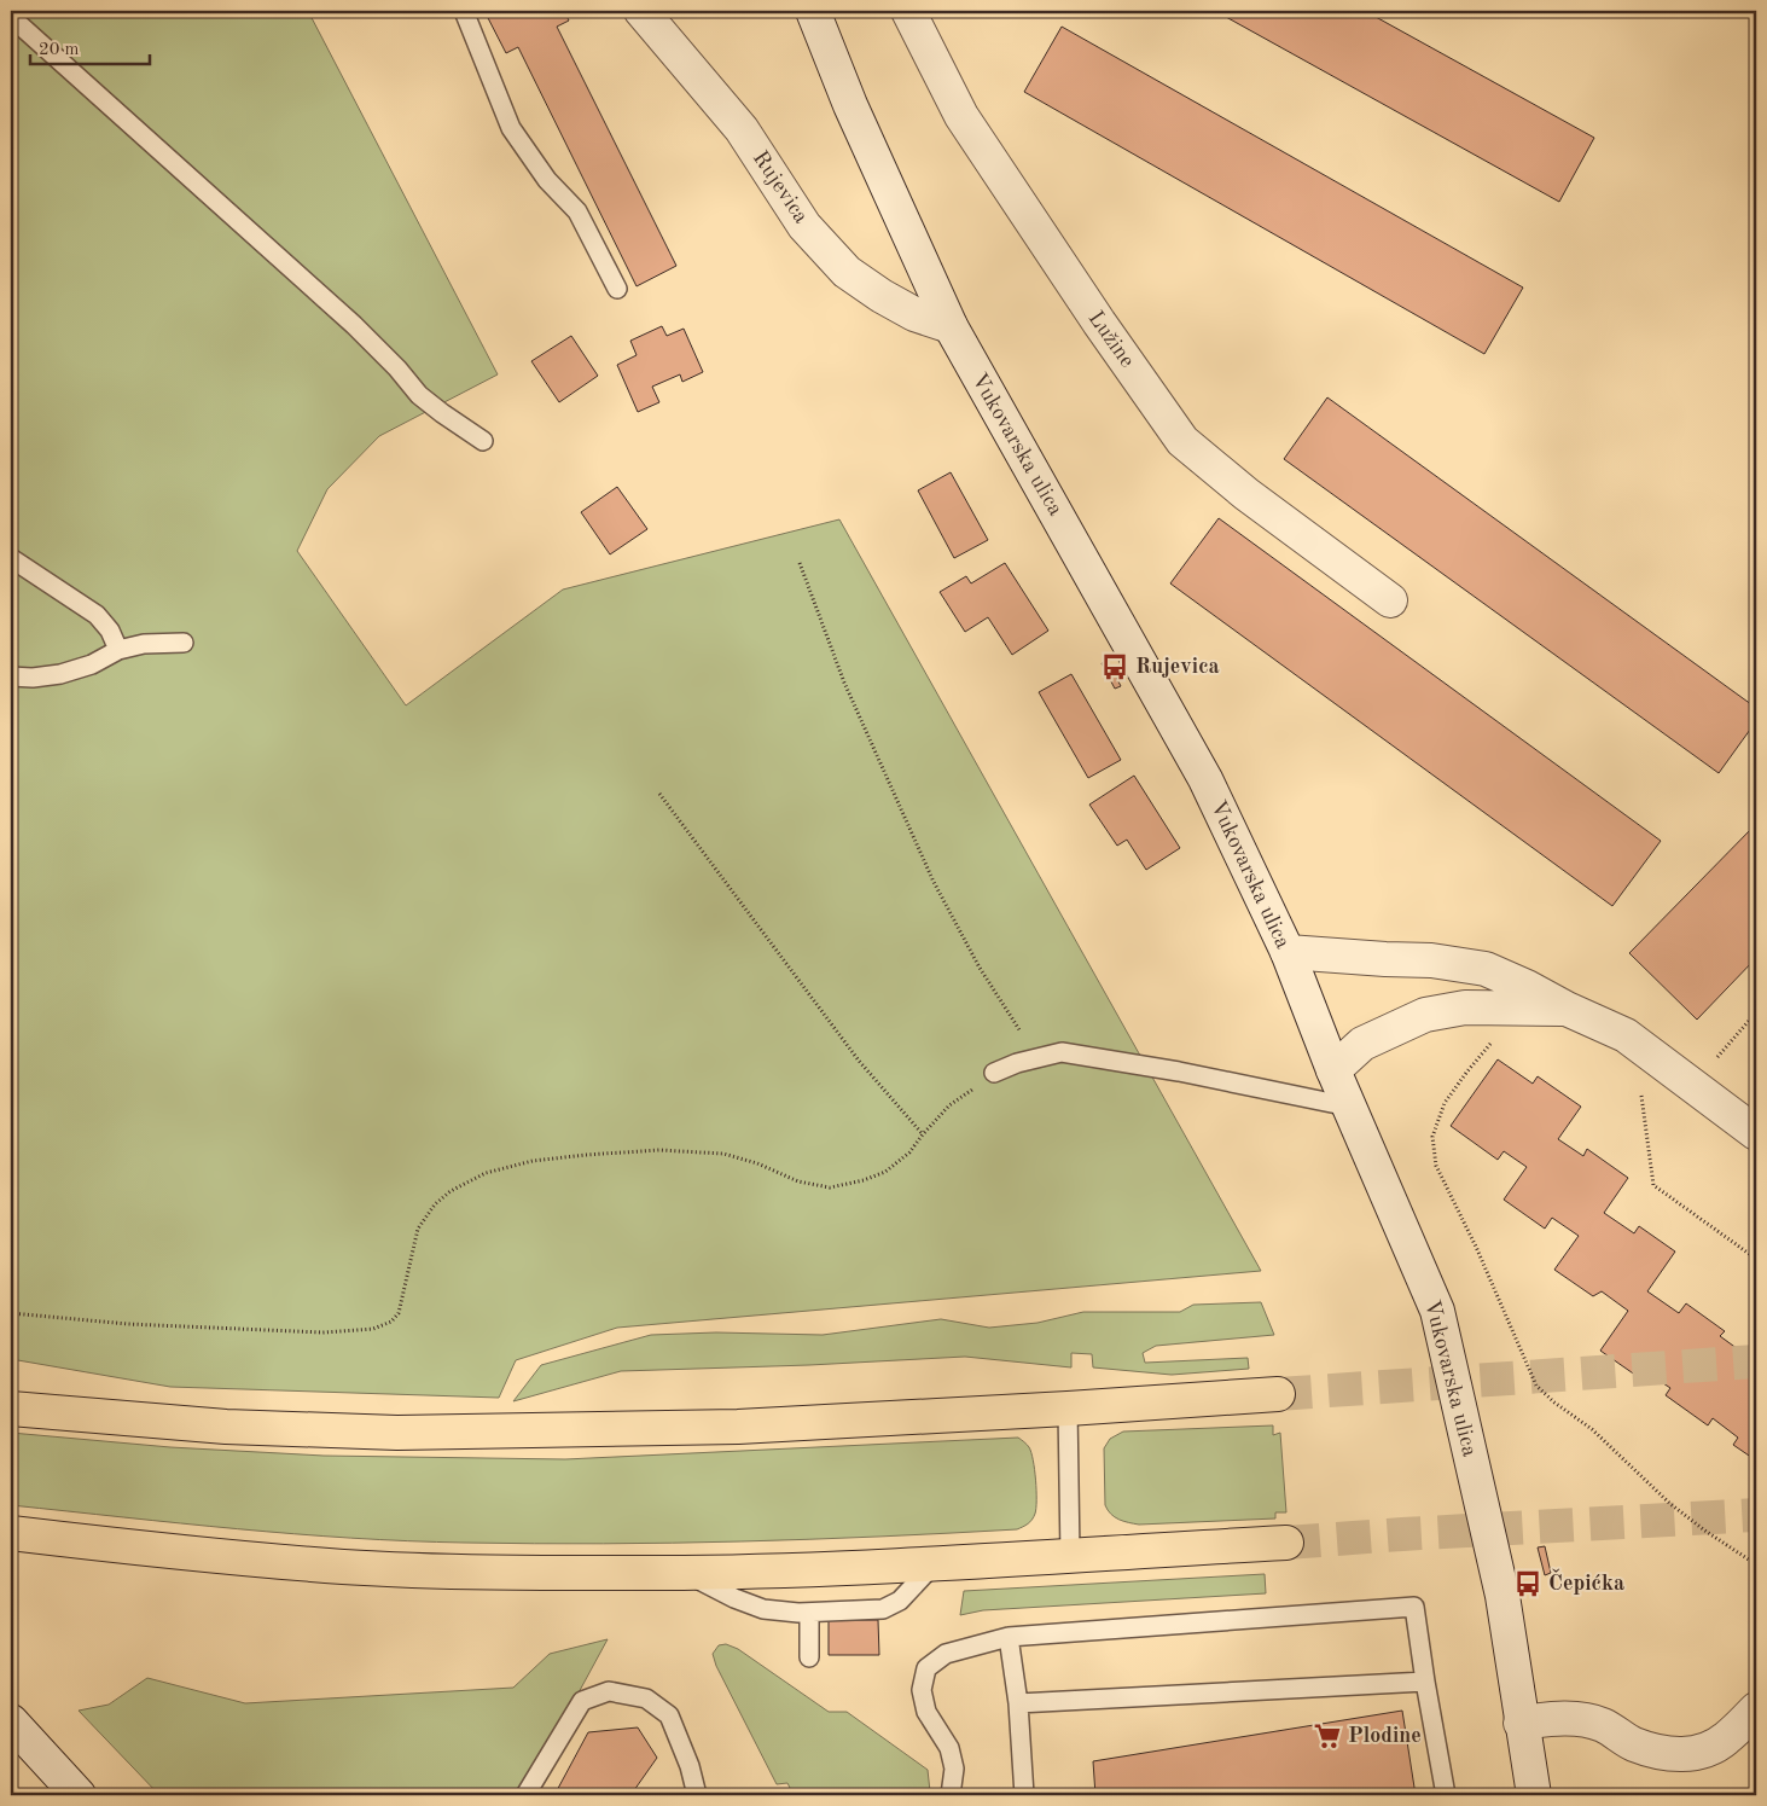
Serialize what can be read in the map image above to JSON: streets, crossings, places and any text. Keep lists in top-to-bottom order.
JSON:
{
  "streets": {
    "street": ["Rujevica", "Lužine", "Vukovarska ulica"]
  },
  "crossings": [
    ["Rujevica", "Vukovarska ulica"]
  ],
  "places": {
    "bus stop": ["Rujevica", "Čepićka"],
    "supermarket": ["Plodine"]
  },
  "scale_bar": "20 m"
}
